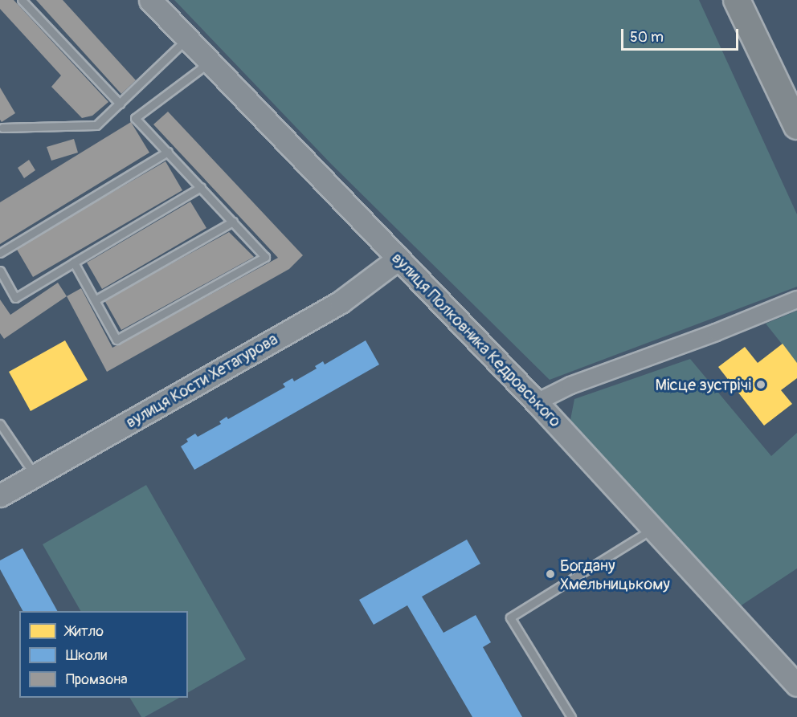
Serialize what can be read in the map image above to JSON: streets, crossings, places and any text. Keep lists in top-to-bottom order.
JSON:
{
  "streets": {
    "street": ["вулиця Полковника Кедровського", "вулиця Кости Хетагурова"]
  },
  "crossings": [
    ["вулиця Полковника Кедровського", "вулиця Кости Хетагурова"]
  ],
  "places": ["Місце зустрічі", "Богдану Хмельницькому"],
  "legend": ["Житло", "Школи", "Промзона"],
  "scale_bar": "50 m"
}
